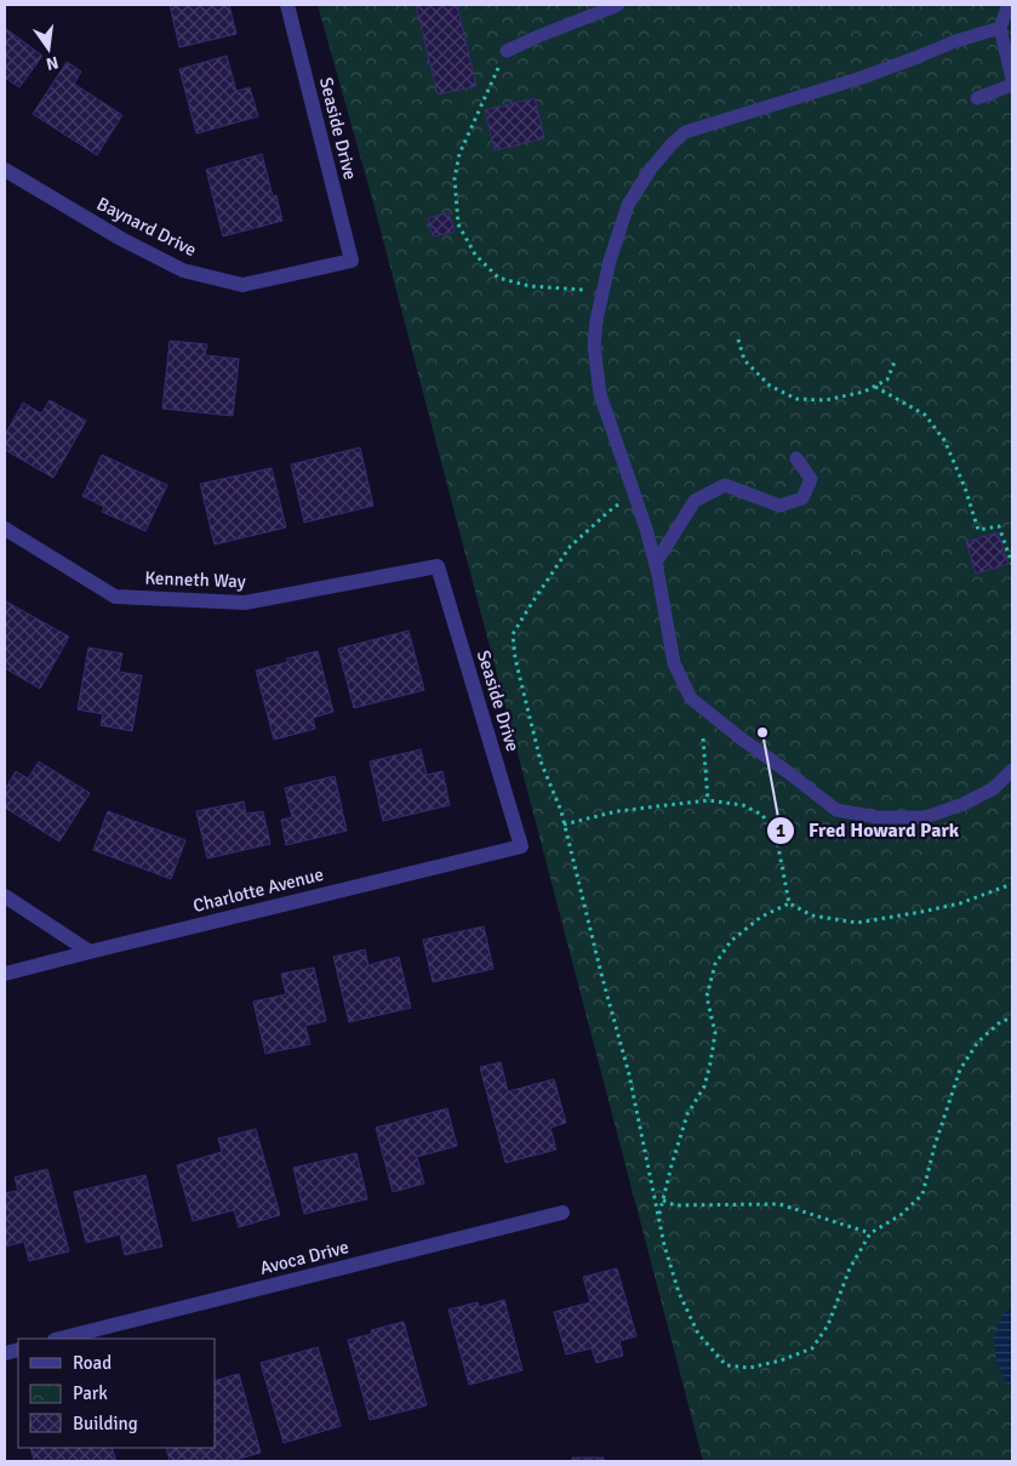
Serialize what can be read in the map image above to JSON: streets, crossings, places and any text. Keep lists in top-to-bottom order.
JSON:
{
  "streets": {
    "street": [
      "Seaside Drive",
      "Baynard Drive",
      "Kenneth Way",
      "Charlotte Avenue",
      "Avoca Drive"
    ]
  },
  "crossings": [
    ["Seaside Drive", "Baynard Drive"],
    ["Seaside Drive", "Kenneth Way"],
    ["Seaside Drive", "Charlotte Avenue"]
  ],
  "places": ["Fred Howard Park"],
  "legend": ["Road", "Park", "Building"],
  "north": "bottom"
}
